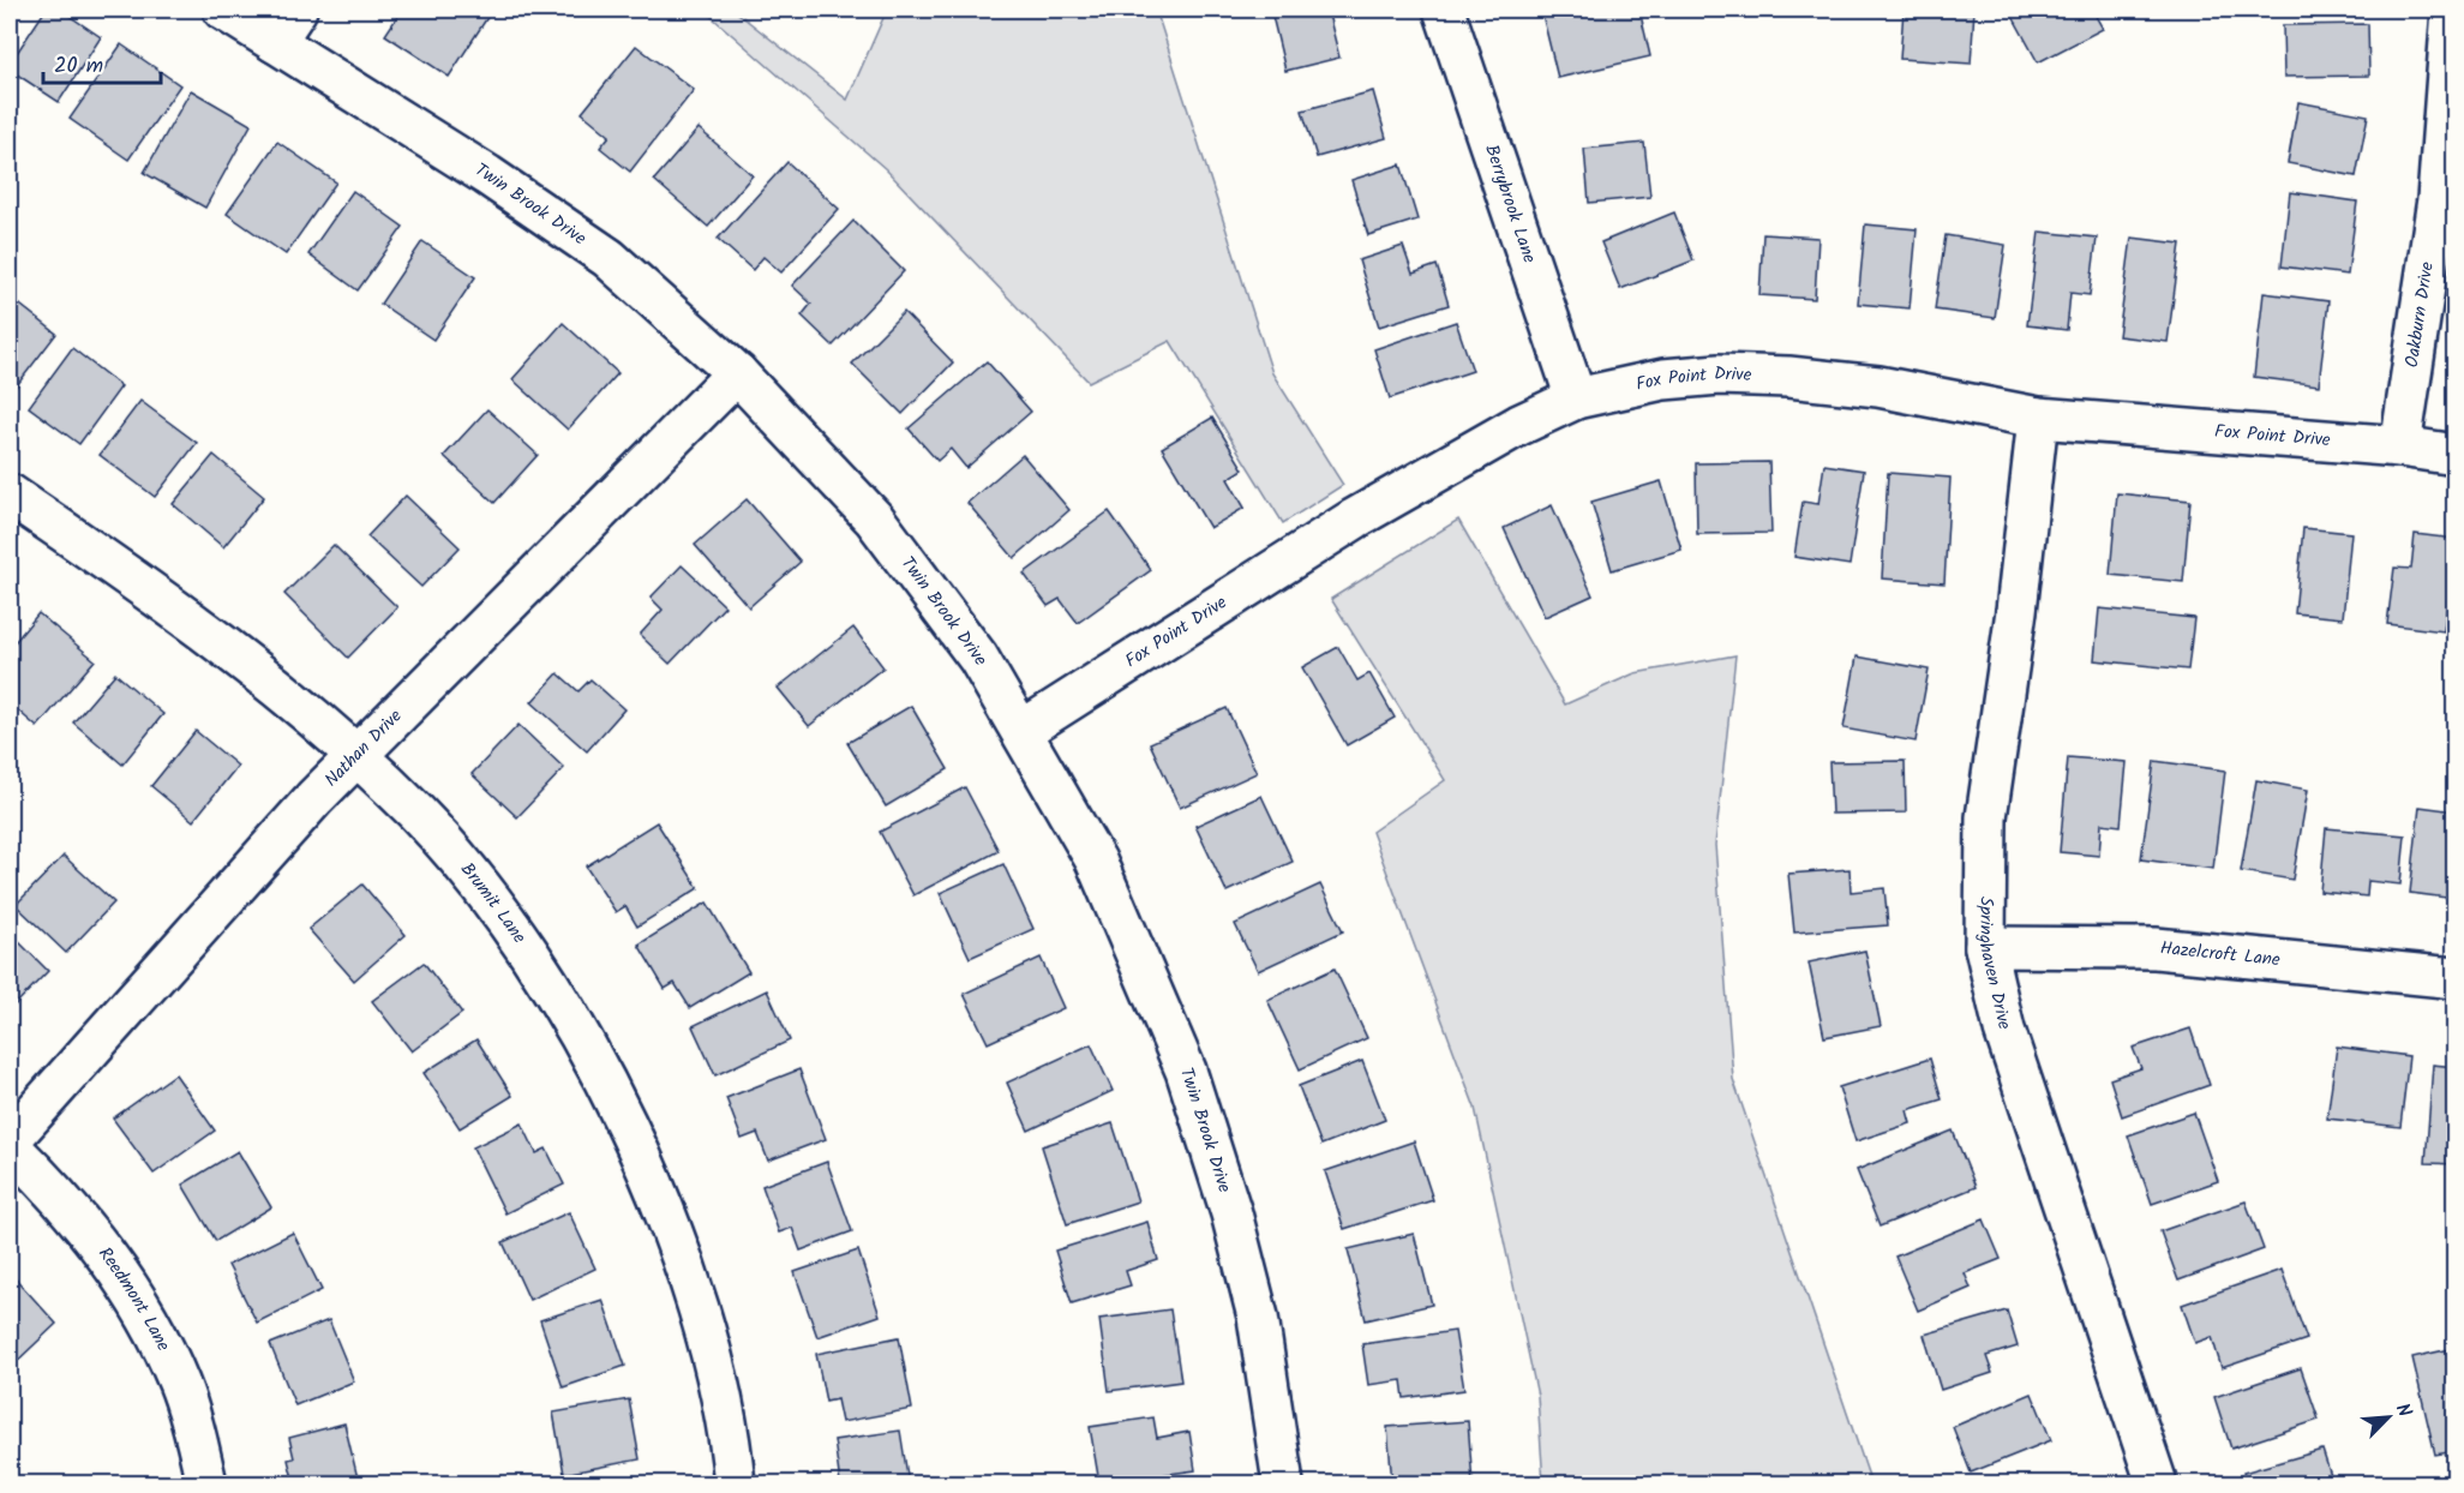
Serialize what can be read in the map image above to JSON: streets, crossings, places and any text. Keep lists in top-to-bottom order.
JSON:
{
  "streets": {
    "street": [
      "Twin Brook Drive",
      "Berrybrook Lane",
      "Oakburn Drive",
      "Fox Point Drive",
      "Nathan Drive",
      "Brumit Lane",
      "Hazelcroft Lane",
      "Springhaven Drive",
      "Reedmont Lane"
    ]
  },
  "crossings": [
    ["Twin Brook Drive", "Fox Point Drive"],
    ["Twin Brook Drive", "Nathan Drive"],
    ["Berrybrook Lane", "Fox Point Drive"],
    ["Oakburn Drive", "Fox Point Drive"],
    ["Fox Point Drive", "Springhaven Drive"],
    ["Nathan Drive", "Brumit Lane"],
    ["Hazelcroft Lane", "Springhaven Drive"]
  ],
  "scale_bar": "20 m",
  "north": "top right"
}
